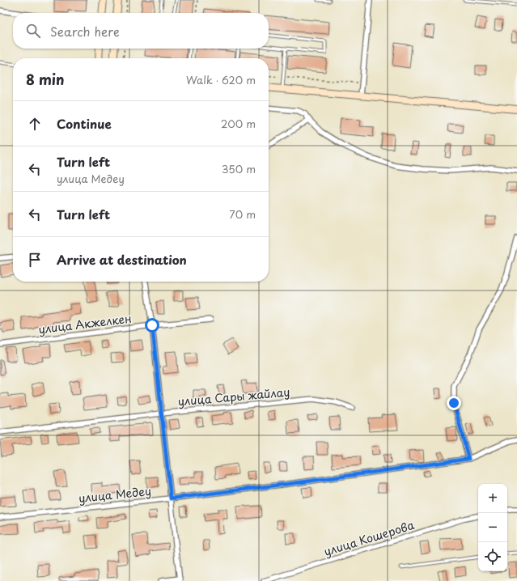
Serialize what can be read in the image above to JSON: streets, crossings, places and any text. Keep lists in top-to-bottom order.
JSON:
{
  "streets": {
    "street": [
      "улица Акжелкен",
      "улица Сары жайлау",
      "улица Медеу",
      "улица Кошерова"
    ]
  },
  "page": {
    "search": "Search here",
    "heading": ["8 min", "Walk · 620 m"],
    "list": [
      ["Continue", "200 m"],
      ["Turn left", "улица Медеу", "350 m"],
      ["Turn left", "70 m"],
      "Arrive at destination"
    ],
    "map_buttons": ["+", "−"]
  }
}
